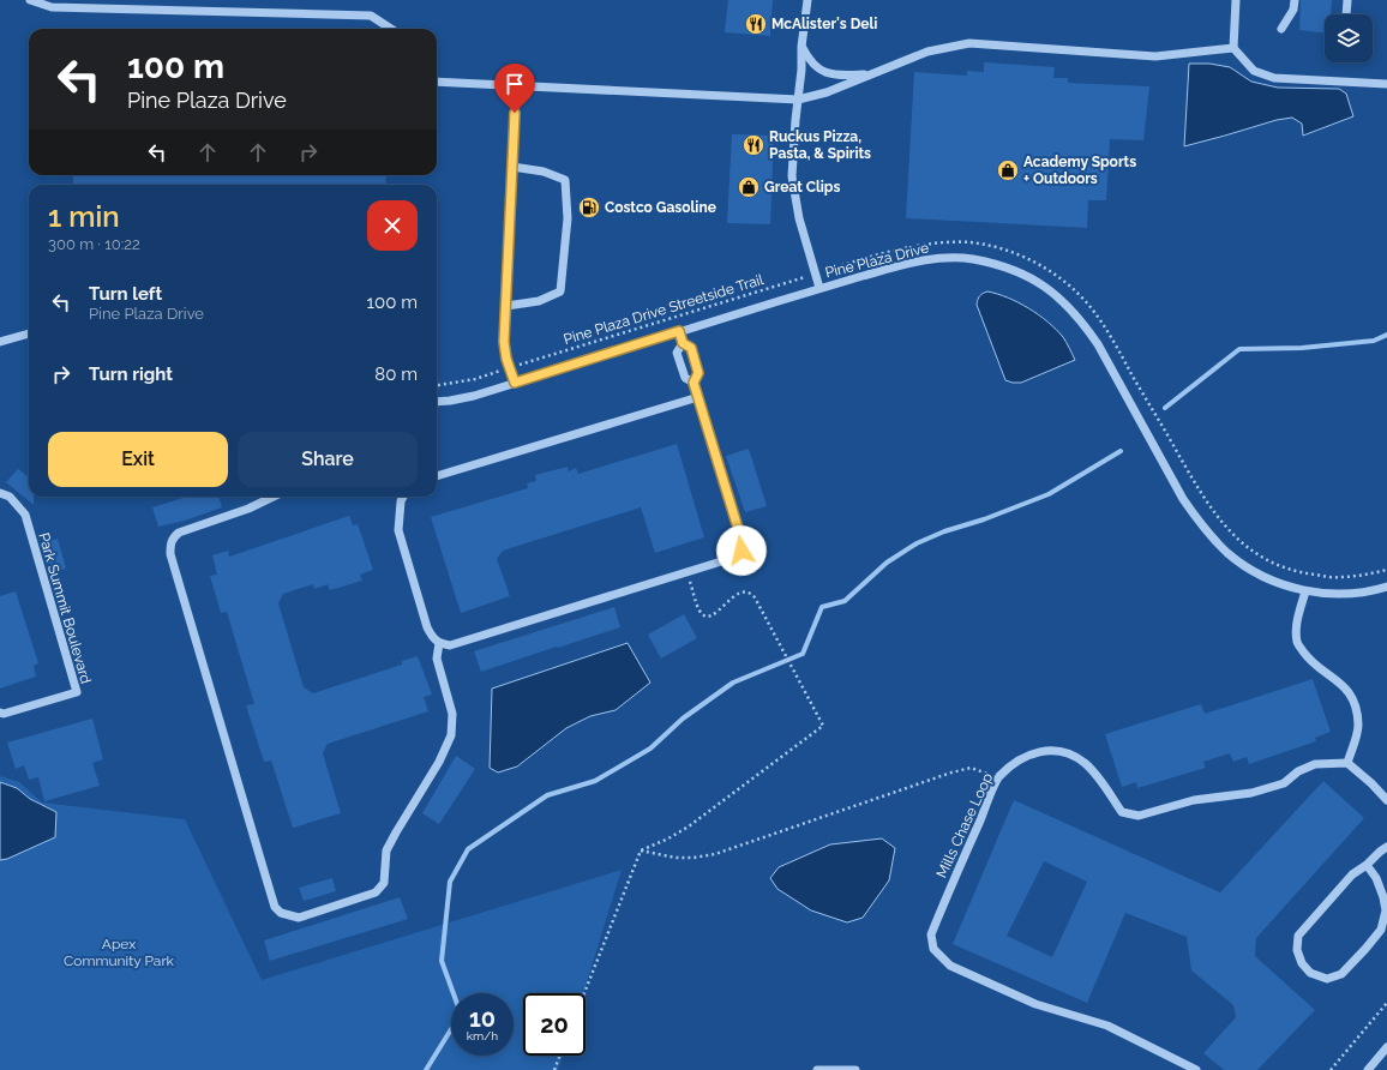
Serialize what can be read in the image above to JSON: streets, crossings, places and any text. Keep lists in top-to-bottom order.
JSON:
{
  "streets": {
    "street": ["Pine Plaza Drive", "Park Summit Boulevard", "Mills Chase Loop"],
    "path": ["Pine Plaza Drive Streetside Trail"]
  },
  "parks": ["Apex Community Park"],
  "places": {
    "restaurant": ["McAlister's Deli", "Ruckus Pizza, Pasta, & Spirits"],
    "shop": ["Academy Sports + Outdoors", "Great Clips"],
    "fuel station": ["Costco Gasoline"]
  },
  "page": {
    "turn": ["100 m", "Pine Plaza Drive"],
    "heading": ["1 min", "300 m · 10:22"],
    "list": [
      {
        "name": "Turn left",
        "note": "Pine Plaza Drive",
        "value": "100 m"
      },
      {
        "name": "Turn right",
        "value": "80 m"
      }
    ],
    "buttons": ["Exit", "Share"],
    "speed": "10 km/h",
    "limit": "20"
  }
}
